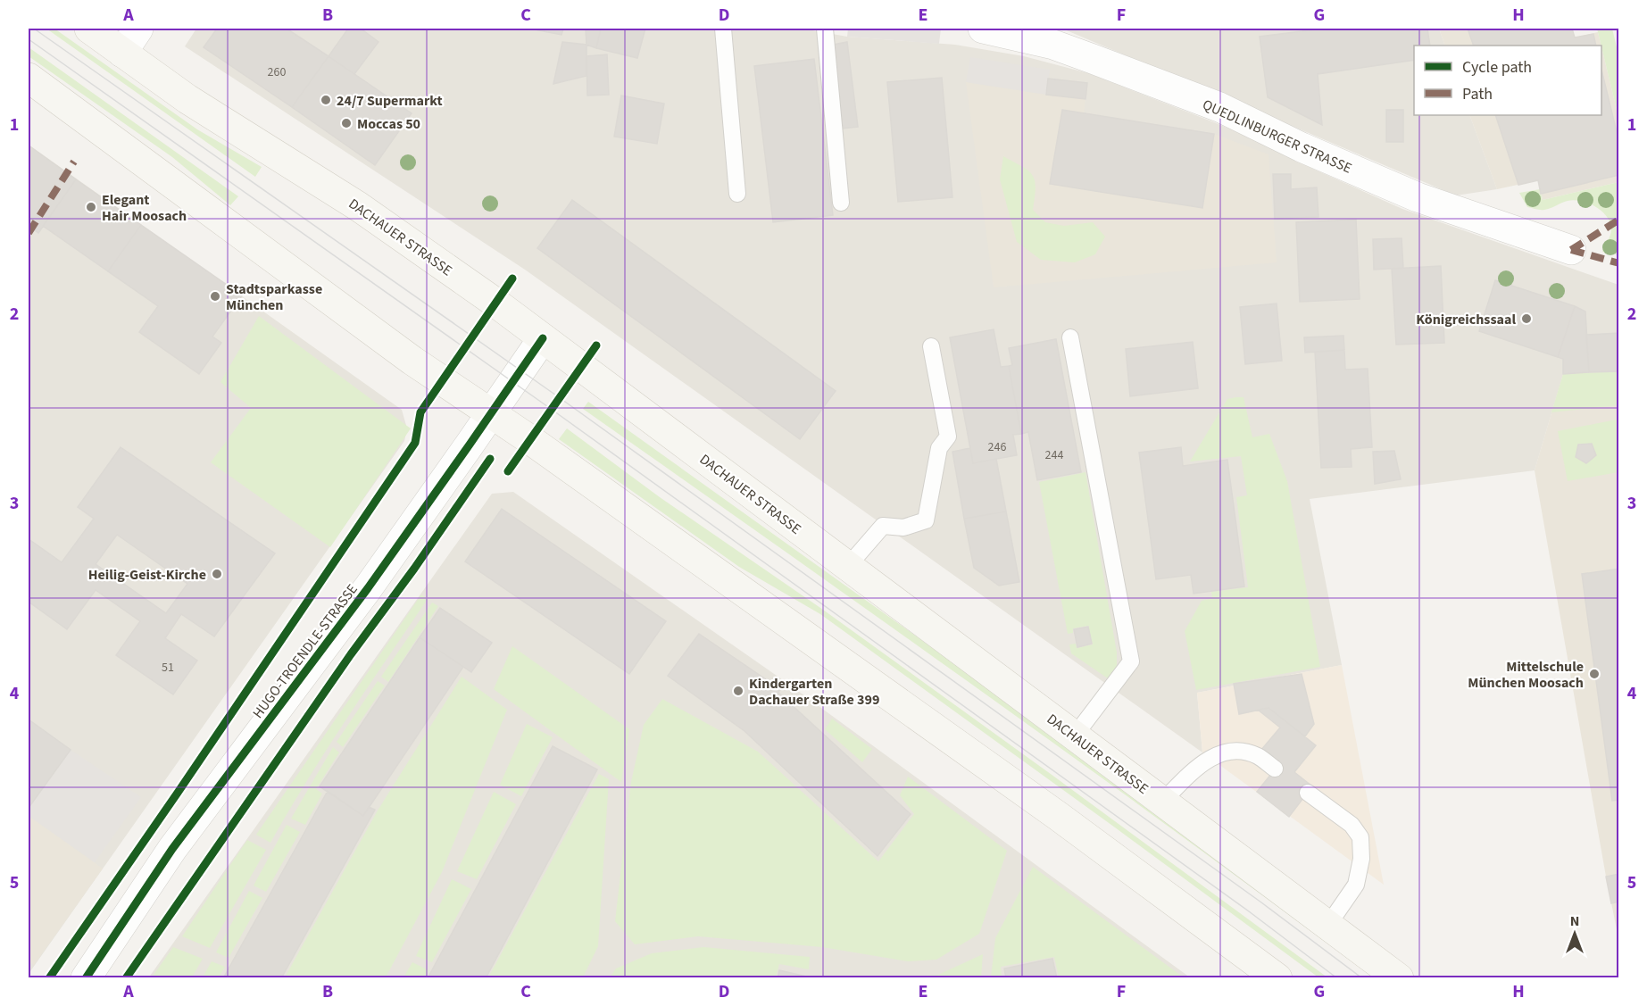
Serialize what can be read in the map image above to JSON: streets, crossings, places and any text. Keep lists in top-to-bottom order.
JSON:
{
  "streets": {
    "main road": ["DACHAUER STRASSE"],
    "street": ["QUEDLINBURGER STRASSE", "HUGO-TROENDLE-STRASSE"]
  },
  "crossings": [
    ["DACHAUER STRASSE", "HUGO-TROENDLE-STRASSE"]
  ],
  "places": [
    "24/7 Supermarkt",
    "Moccas 50",
    "Elegant Hair Moosach",
    "Stadtsparkasse München",
    "Königreichssaal",
    "Heilig-Geist-Kirche",
    "Mittelschule München Moosach",
    "Kindergarten Dachauer Straße 399"
  ],
  "house_numbers": [
    "260",
    "246",
    "244",
    "51"
  ],
  "legend": ["Cycle path", "Path"],
  "north": "top",
  "grid": {
    "columns": [
      "A",
      "B",
      "C",
      "D",
      "E",
      "F",
      "G",
      "H"
    ],
    "rows": [
      "1",
      "2",
      "3",
      "4",
      "5"
    ]
  }
}
